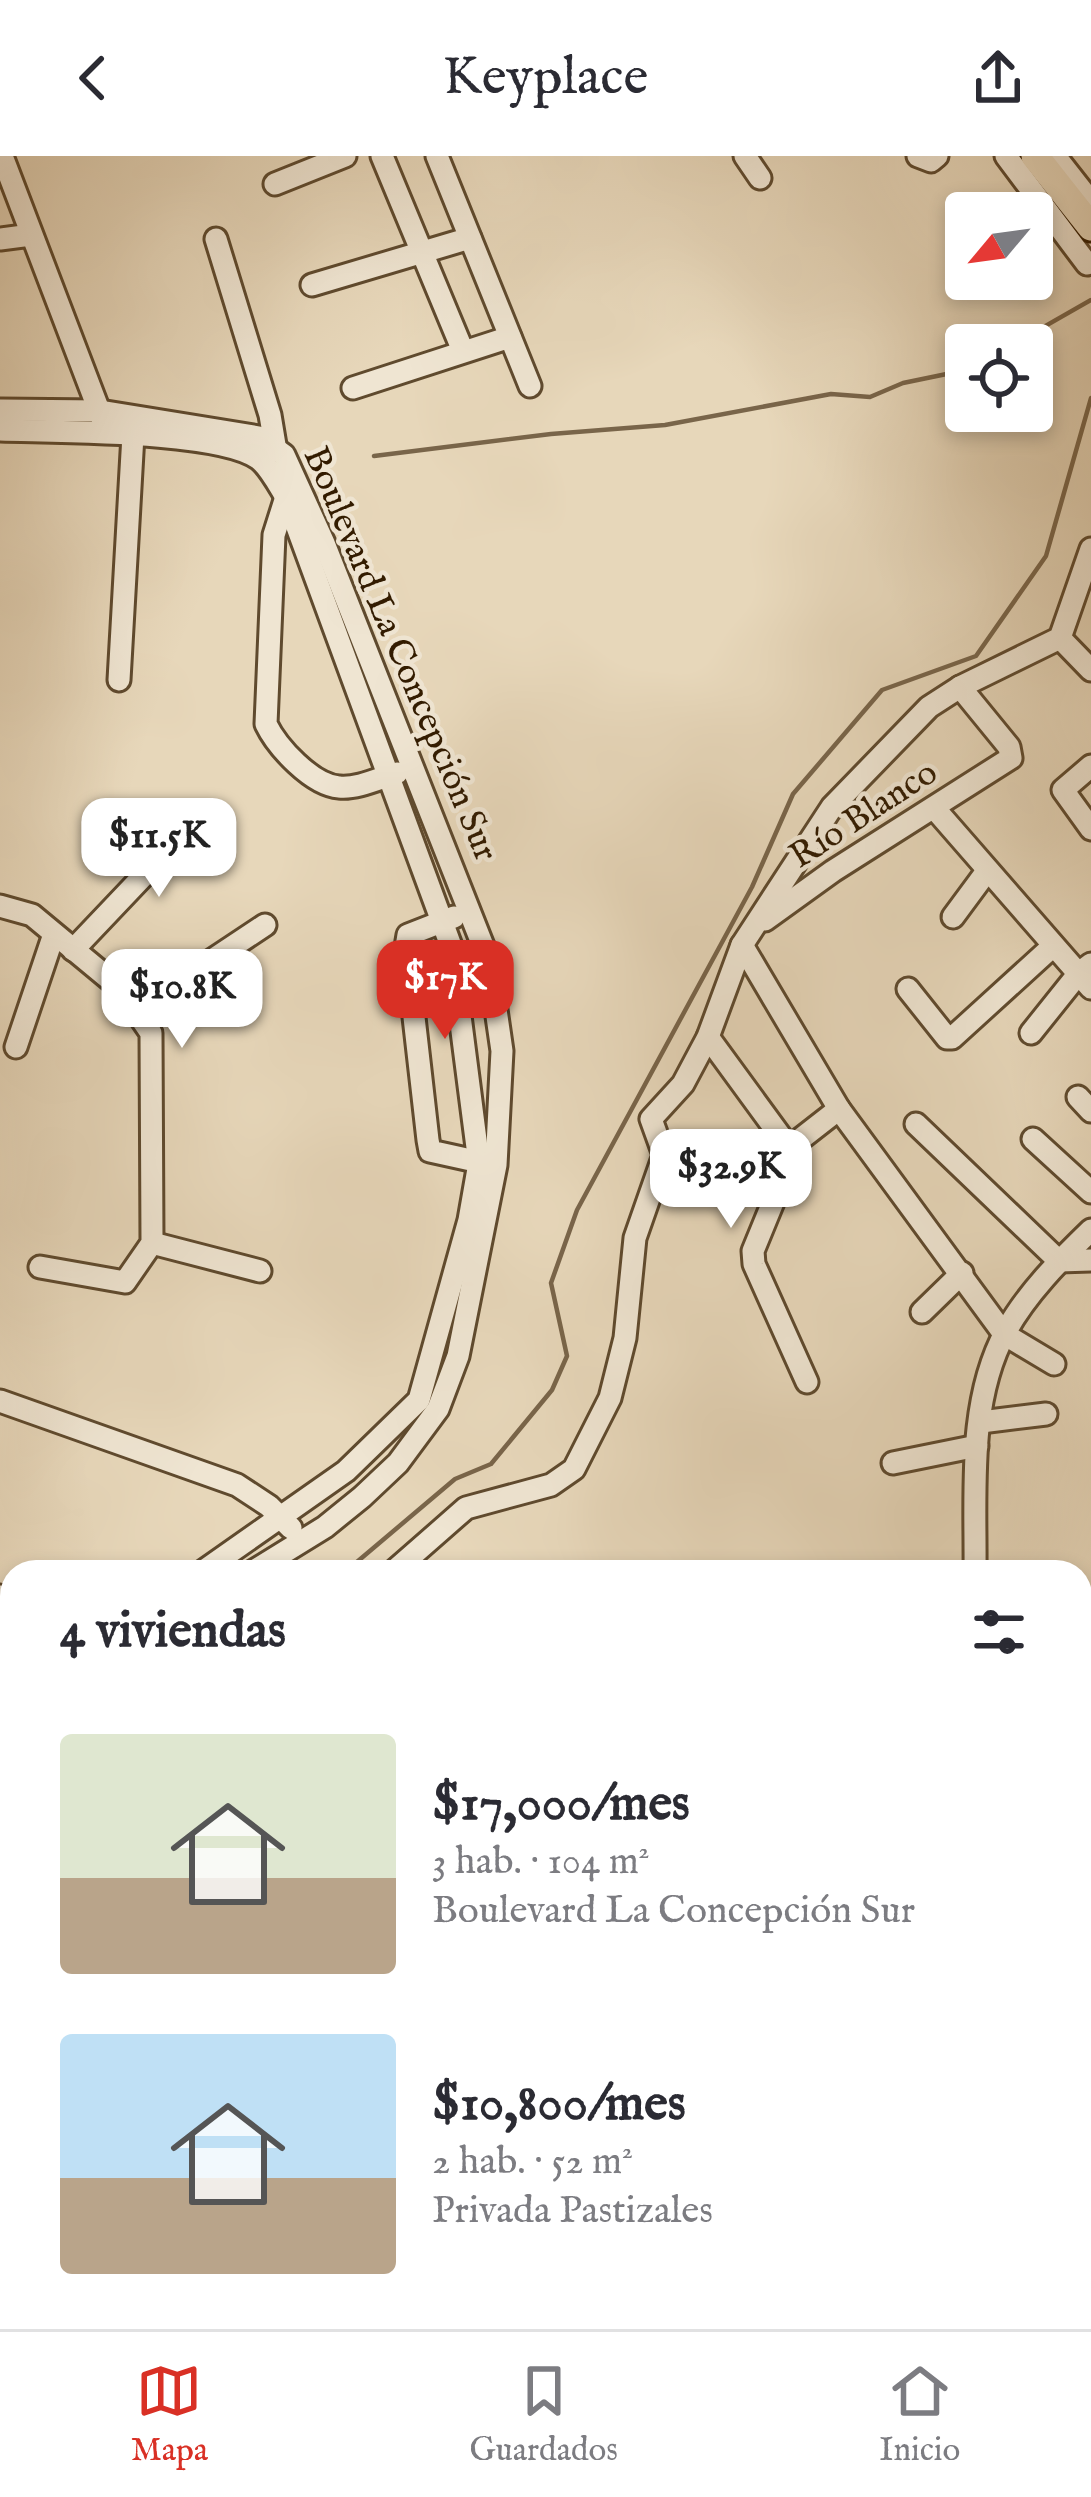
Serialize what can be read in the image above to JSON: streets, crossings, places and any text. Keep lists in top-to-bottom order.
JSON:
{
  "streets": {
    "street": ["Boulevard La Concepción Sur", "Río Blanco"]
  },
  "north": "bottom left",
  "page": {
    "header": "Keyplace",
    "price": [
      "$11.5K",
      "$17K",
      "$10.8K",
      "$32.9K"
    ],
    "heading": "4 viviendas",
    "list": [
      {
        "name": "$17,000/mes",
        "note": "3 hab. · 104 m² · Boulevard La Concepción Sur"
      },
      {
        "name": "$10,800/mes",
        "note": "2 hab. · 52 m² · Privada Pastizales"
      }
    ],
    "tabs": ["Mapa", "Guardados", "Inicio"]
  }
}
